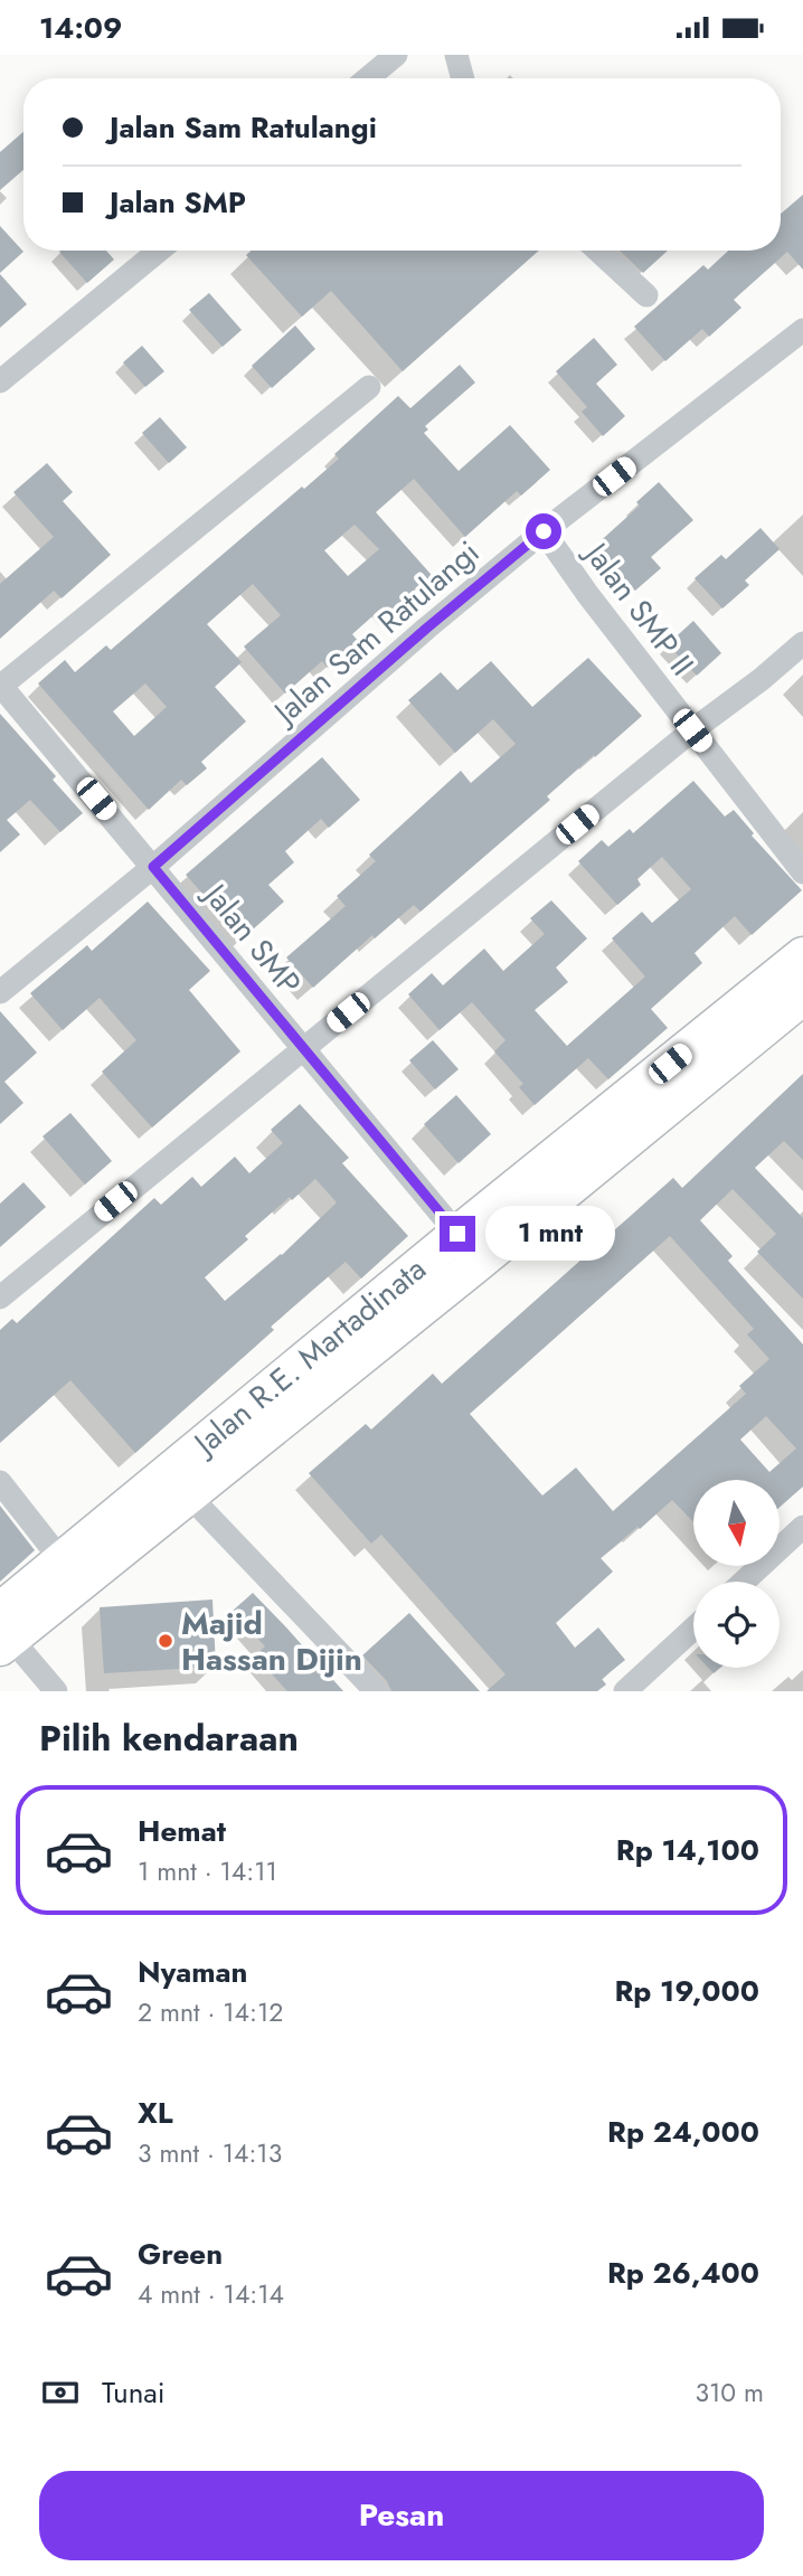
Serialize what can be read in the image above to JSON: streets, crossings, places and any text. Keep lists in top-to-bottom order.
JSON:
{
  "streets": {
    "highway": ["Jalan R.E. Martadinata"],
    "street": ["Jalan SMP II", "Jalan Sam Ratulangi", "Jalan SMP"]
  },
  "crossings": [
    ["Jalan SMP II", "Jalan Sam Ratulangi"],
    ["Jalan Sam Ratulangi", "Jalan SMP"],
    ["Jalan SMP", "Jalan R.E. Martadinata"]
  ],
  "places": ["Majid Hassan Dijin"],
  "north": "bottom",
  "page": {
    "status": "14:09",
    "banner": ["Jalan Sam Ratulangi", "Jalan SMP"],
    "bubble": "1 mnt",
    "heading": "Pilih kendaraan",
    "list": [
      {
        "name": "Hemat",
        "note": "1 mnt · 14:11",
        "value": "Rp 14,100"
      },
      {
        "name": "Nyaman",
        "note": "2 mnt · 14:12",
        "value": "Rp 19,000"
      },
      {
        "name": "XL",
        "note": "3 mnt · 14:13",
        "value": "Rp 24,000"
      },
      {
        "name": "Green",
        "note": "4 mnt · 14:14",
        "value": "Rp 26,400"
      }
    ],
    "pay": ["Tunai", "310 m"],
    "buttons": "Pesan"
  }
}
